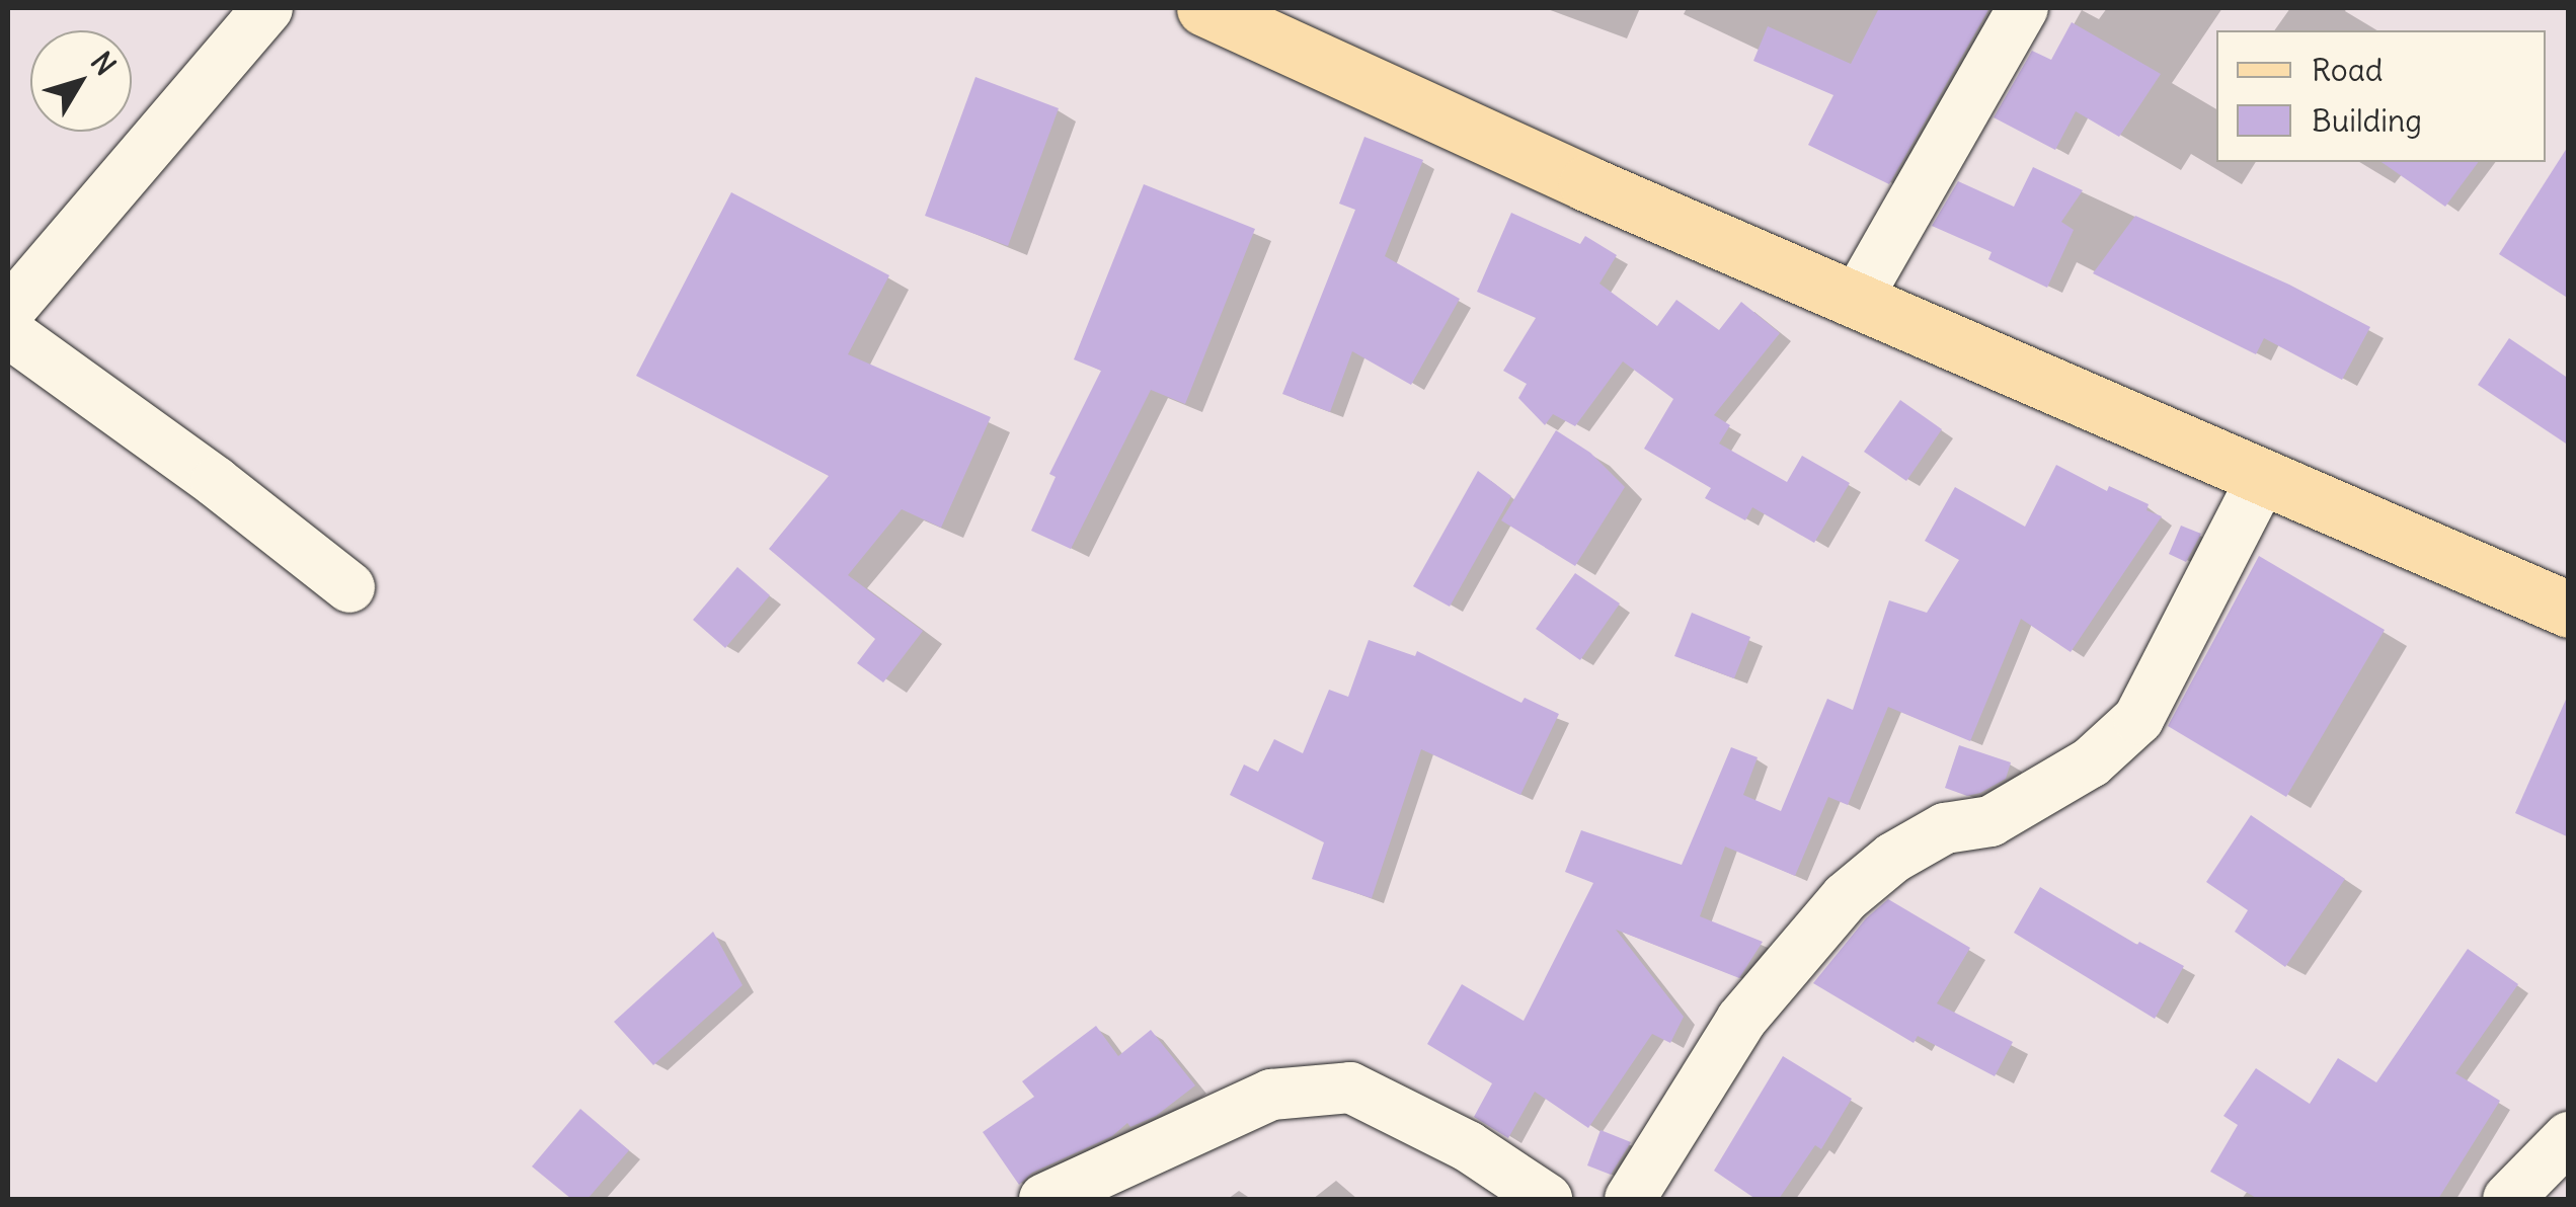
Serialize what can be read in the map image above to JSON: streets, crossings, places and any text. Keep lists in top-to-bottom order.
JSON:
{
  "legend": ["Road", "Building"],
  "north": "top right"
}
